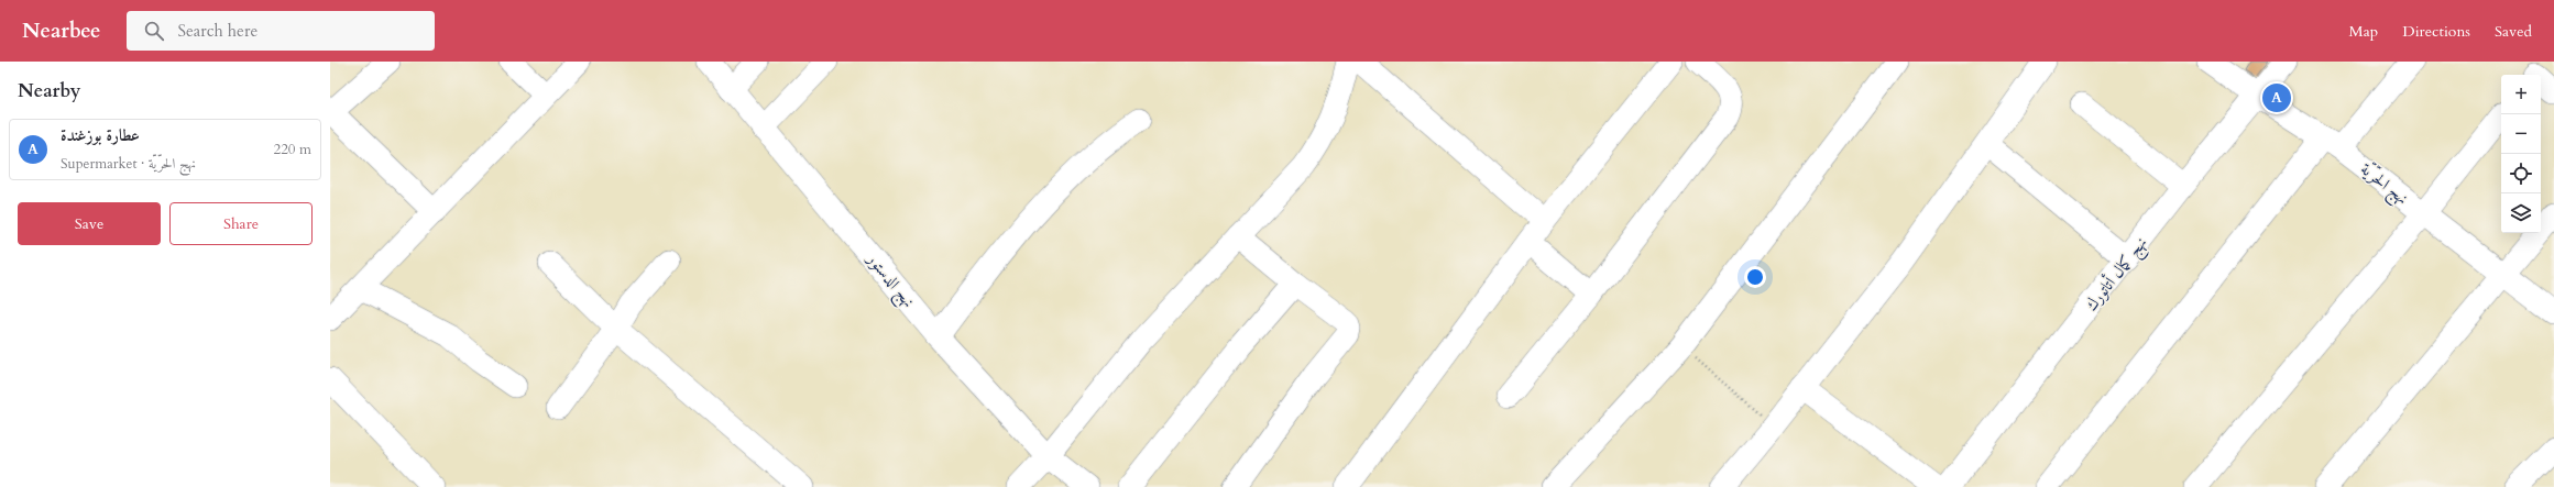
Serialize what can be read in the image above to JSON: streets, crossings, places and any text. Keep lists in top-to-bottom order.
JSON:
{
  "streets": {
    "street": ["نهج الحرّيّة", "نهج كمال أتاتورك", "نهج الدستور"]
  },
  "crossings": [
    ["نهج الحرّيّة", "نهج كمال أتاتورك"]
  ],
  "page": {
    "header": "Nearbee",
    "search": "Search here",
    "nav": ["Map", "Directions", "Saved"],
    "heading": "Nearby",
    "map_buttons": ["+", "−"],
    "pins": "A",
    "list": [
      {
        "mark": "A",
        "name": "عطارة بوزغندة",
        "note": "Supermarket · نهج الحرّيّة",
        "value": "220 m"
      }
    ],
    "buttons": ["Save", "Share"]
  }
}
